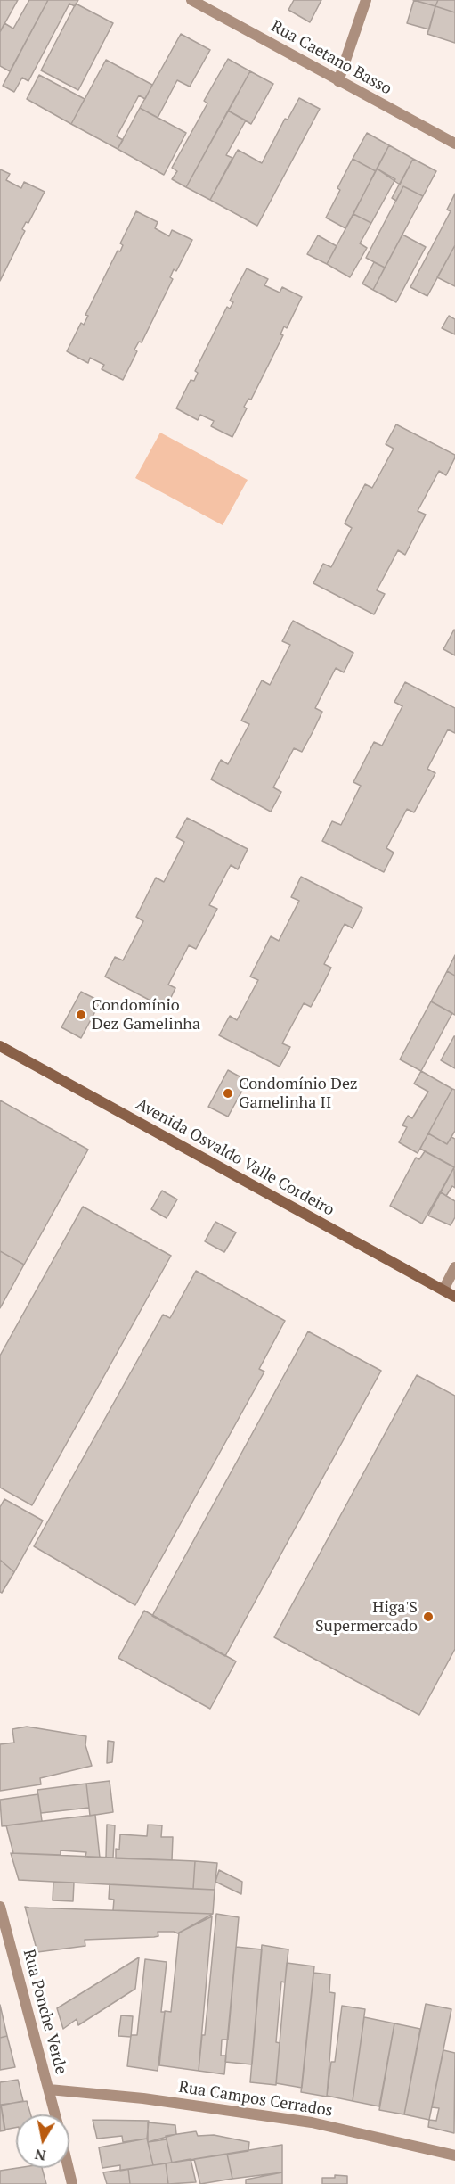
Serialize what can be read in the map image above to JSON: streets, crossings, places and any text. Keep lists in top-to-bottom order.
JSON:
{
  "streets": {
    "street": [
      "Rua Caetano Basso",
      "Avenida Osvaldo Valle Cordeiro",
      "Rua Ponche Verde",
      "Rua Campos Cerrados"
    ]
  },
  "crossings": [
    ["Rua Ponche Verde", "Rua Campos Cerrados"]
  ],
  "places": ["Condomínio Dez Gamelinha", "Condomínio Dez Gamelinha II", "Higa'S Supermercado"],
  "north": "bottom"
}
